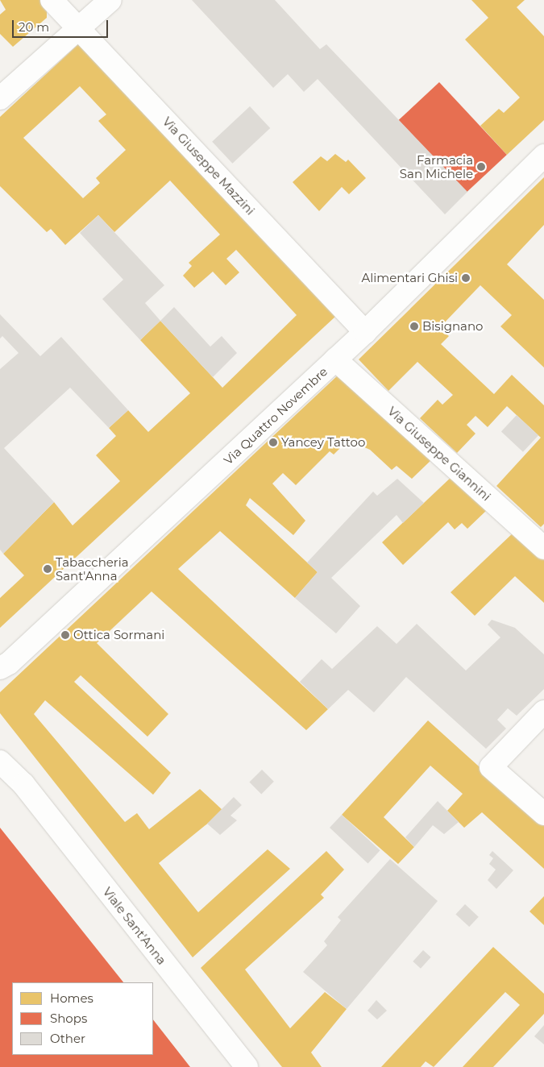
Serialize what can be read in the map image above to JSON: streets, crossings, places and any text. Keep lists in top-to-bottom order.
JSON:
{
  "streets": {
    "street": [
      "Via Giuseppe Mazzini",
      "Via Quattro Novembre",
      "Via Giuseppe Giannini",
      "Viale Sant'Anna"
    ]
  },
  "crossings": [
    ["Via Giuseppe Mazzini", "Via Quattro Novembre"],
    ["Via Quattro Novembre", "Via Giuseppe Giannini"]
  ],
  "places": [
    "Farmacia San Michele",
    "Alimentari Ghisi",
    "Bisignano",
    "Yancey Tattoo",
    "Tabaccheria Sant'Anna",
    "Ottica Sormani"
  ],
  "legend": ["Homes", "Shops", "Other"],
  "scale_bar": "20 m"
}
